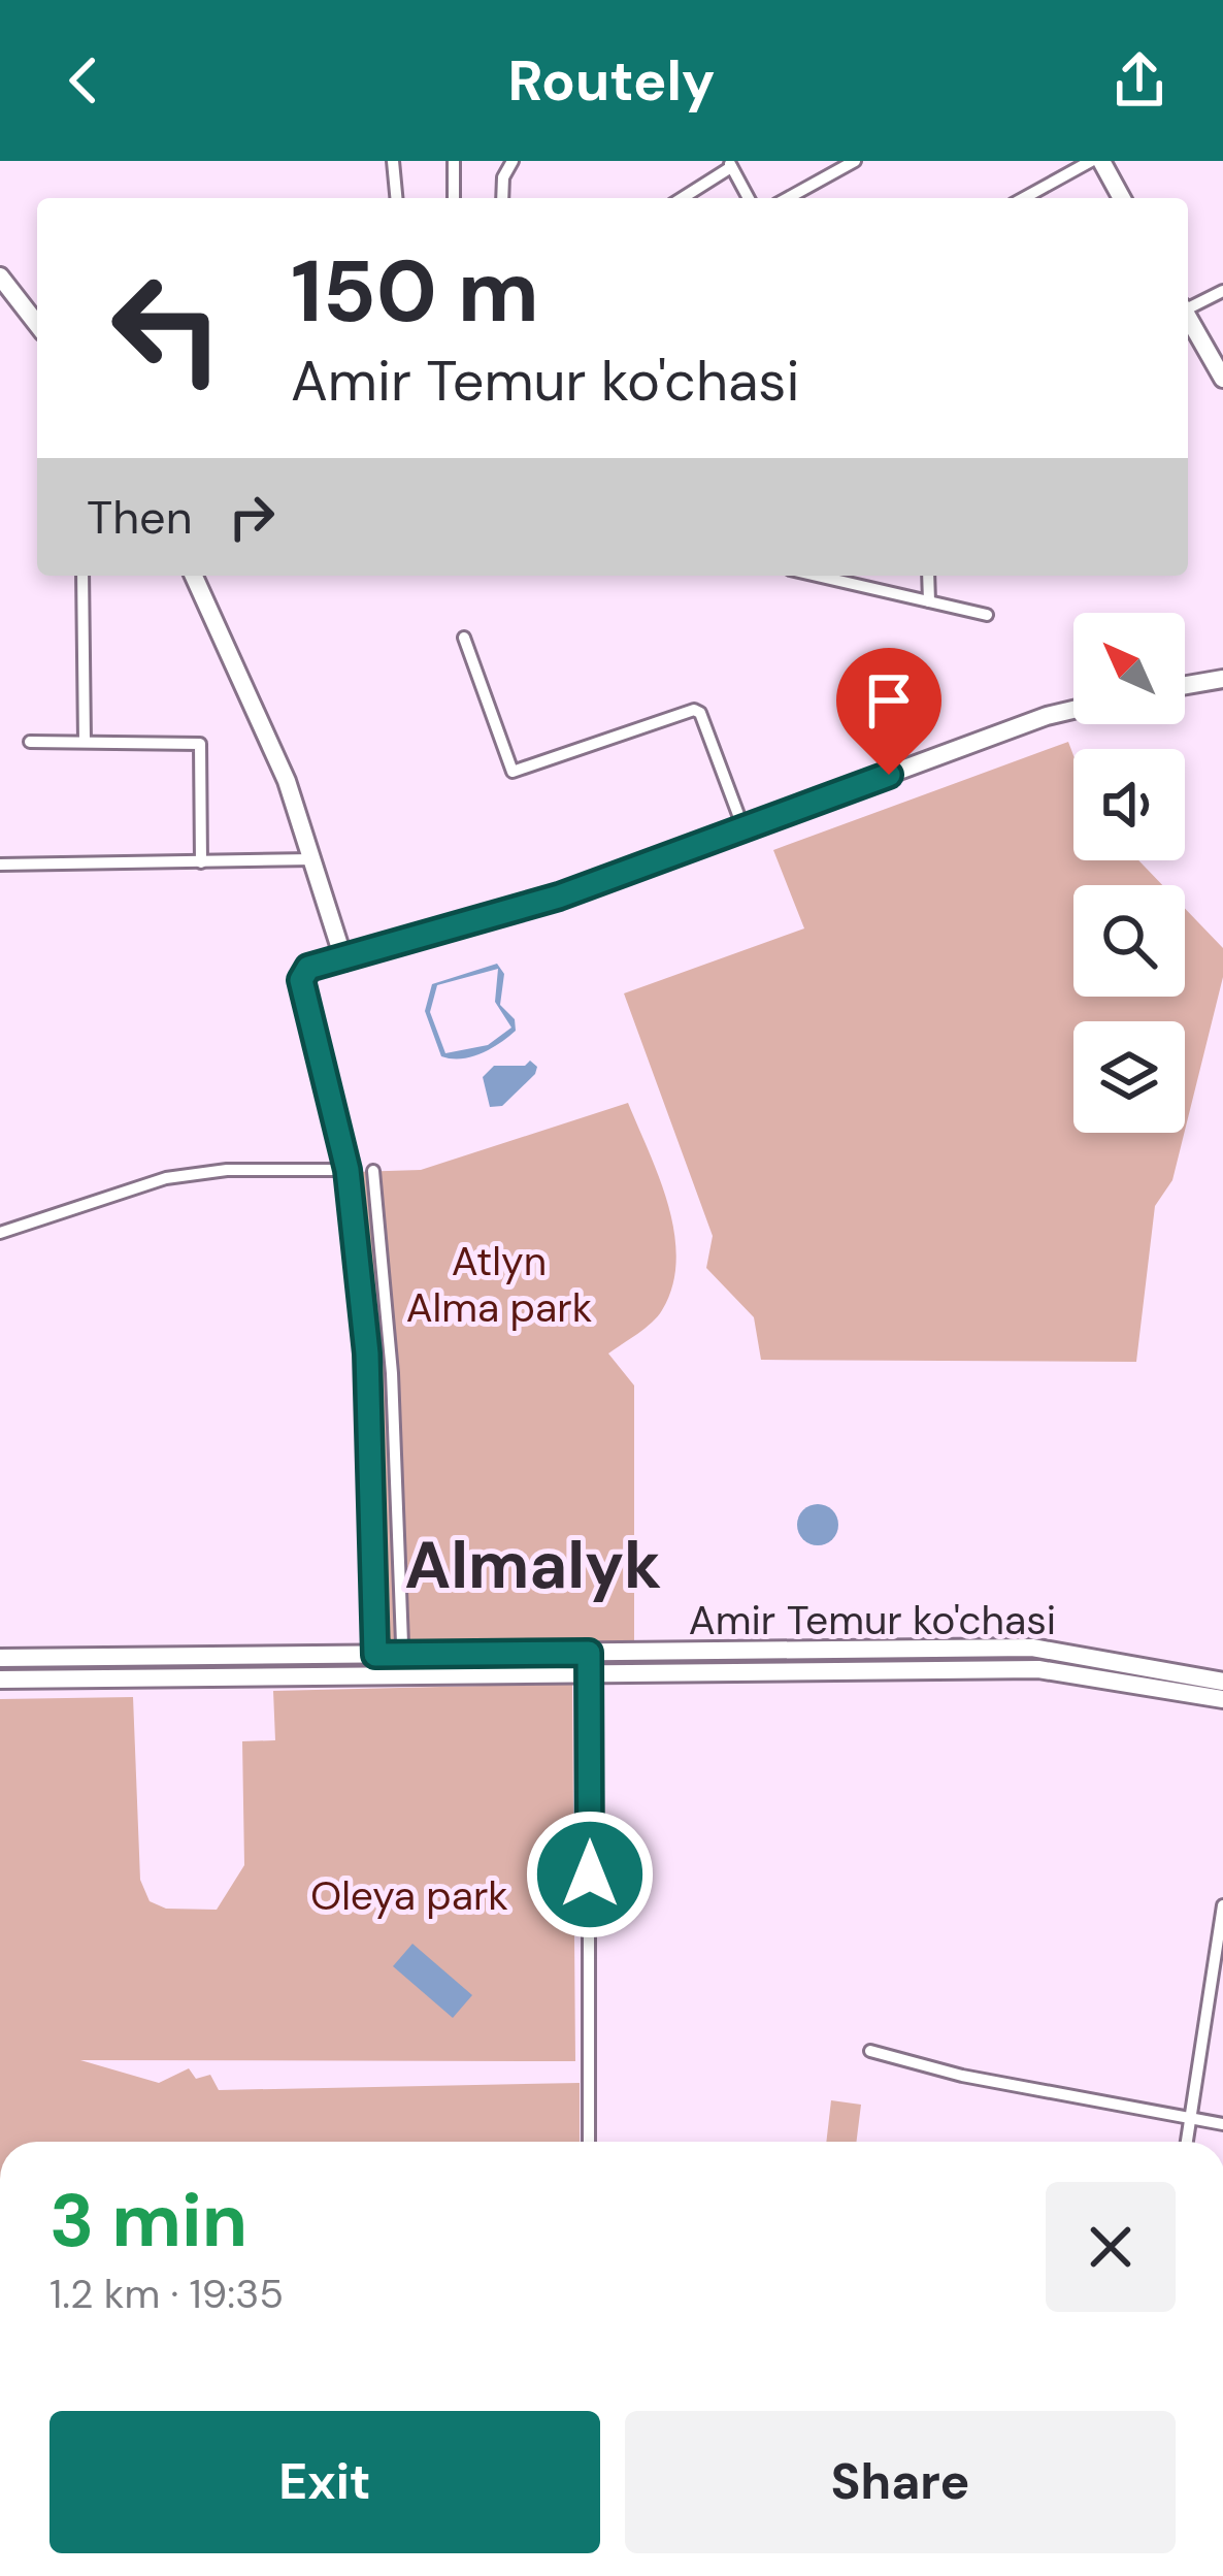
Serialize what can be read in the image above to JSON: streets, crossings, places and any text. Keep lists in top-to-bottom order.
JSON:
{
  "streets": {
    "main road": ["Amir Temur ko'chasi"]
  },
  "districts": ["Almalyk"],
  "parks": ["Atlyn Alma park", "Oleya park"],
  "north": "top left",
  "page": {
    "header": "Routely",
    "turn": ["150 m", "Amir Temur ko'chasi"],
    "then": "Then",
    "heading": ["3 min", "1.2 km · 19:35"],
    "buttons": ["Exit", "Share"]
  }
}
